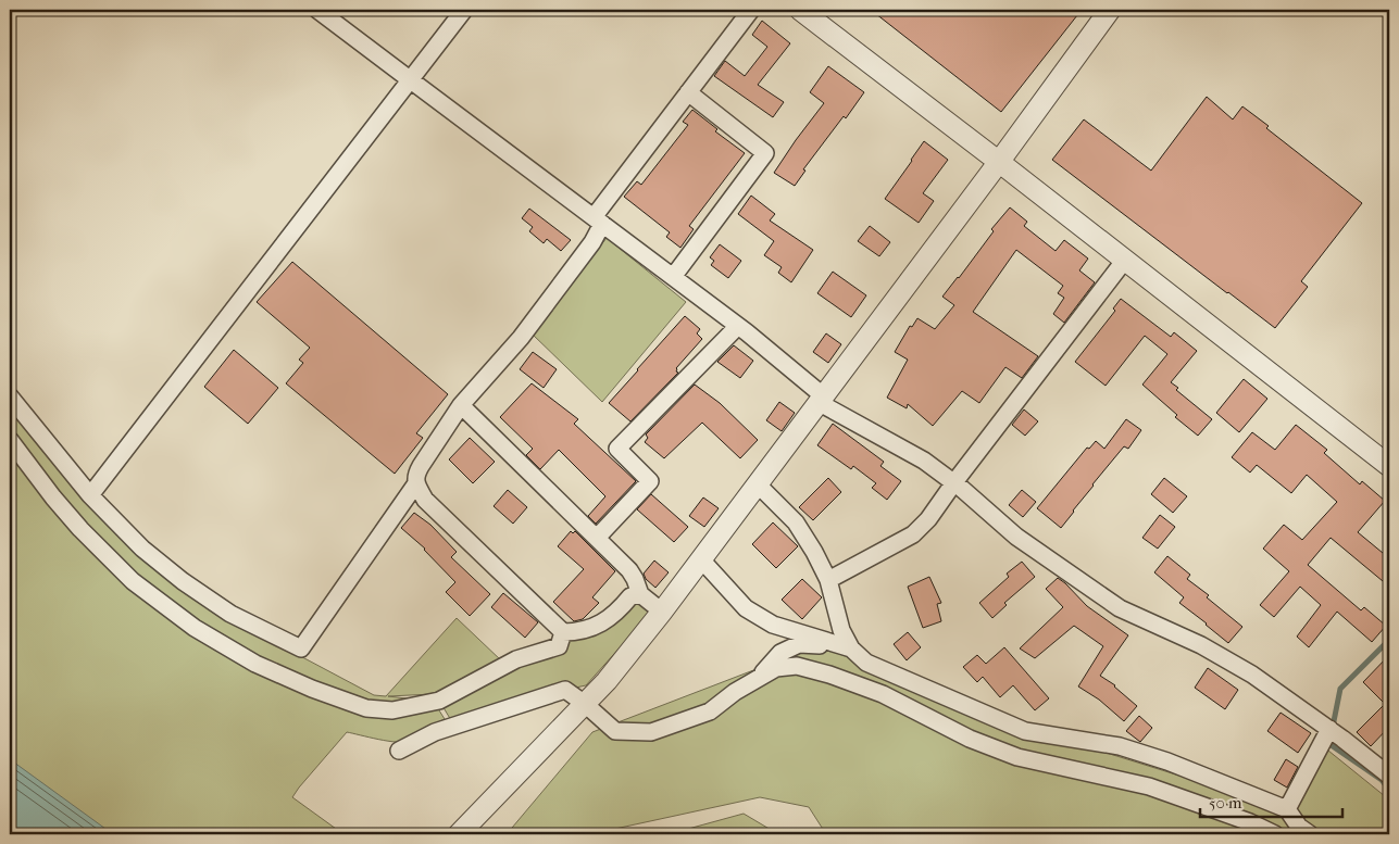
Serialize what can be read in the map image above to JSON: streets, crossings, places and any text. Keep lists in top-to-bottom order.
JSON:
{
  "scale_bar": "50 m"
}
